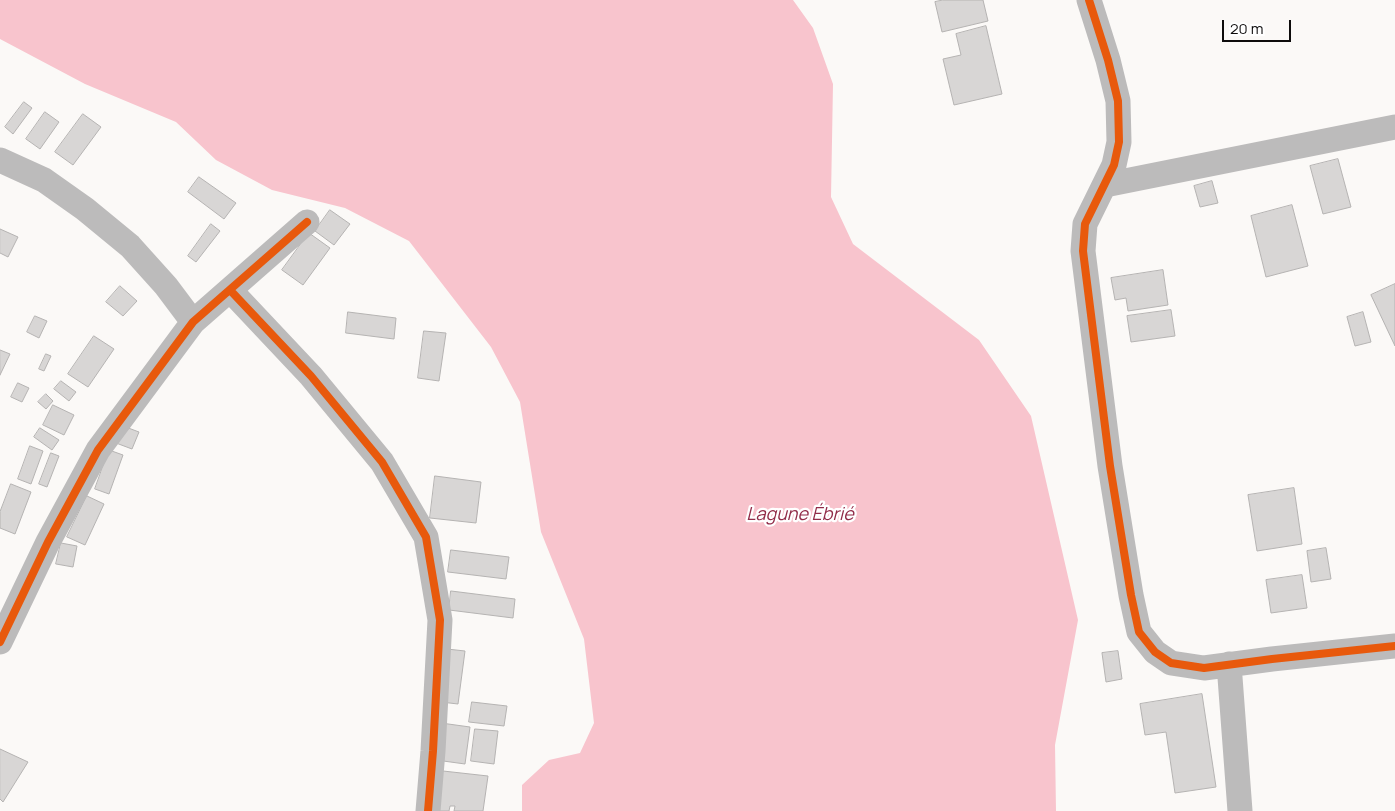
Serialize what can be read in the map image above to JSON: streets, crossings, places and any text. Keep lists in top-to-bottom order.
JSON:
{
  "water": ["Lagune Ébrié"],
  "scale_bar": "20 m"
}
